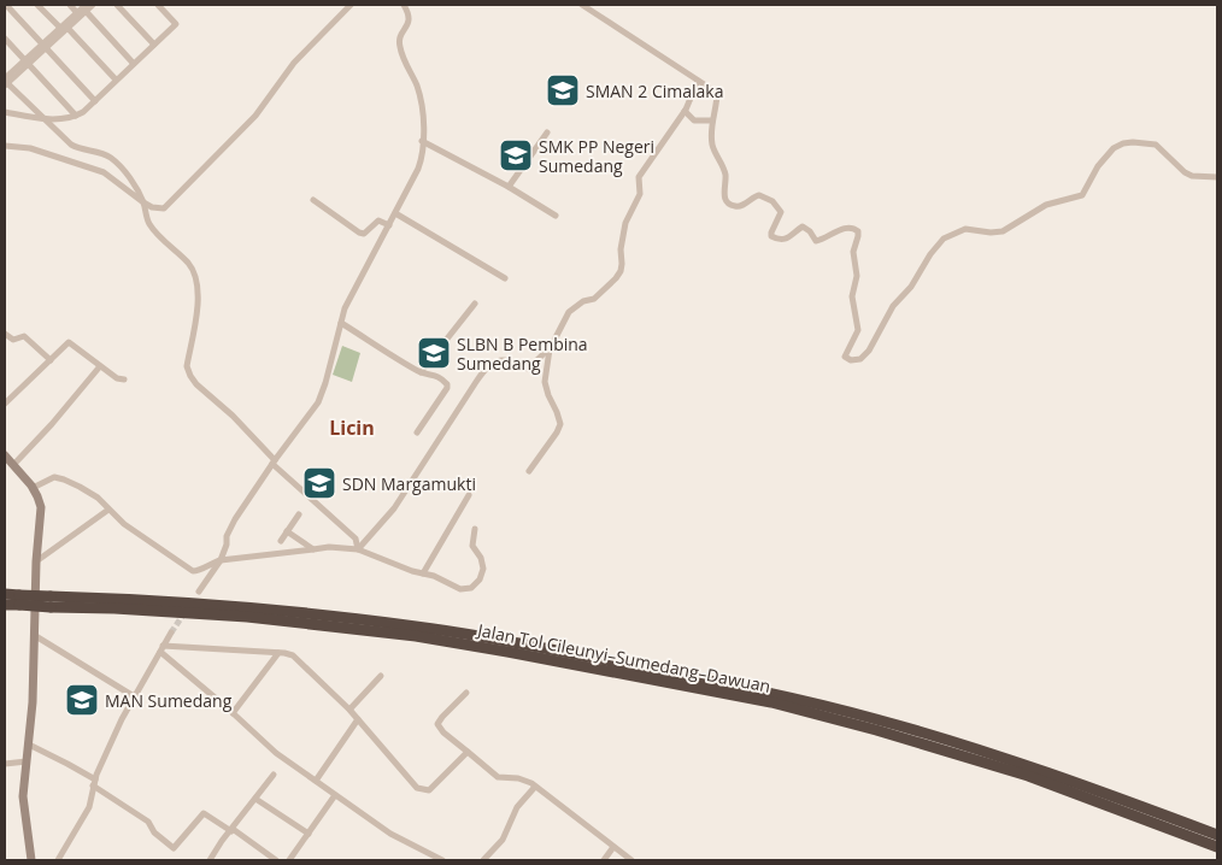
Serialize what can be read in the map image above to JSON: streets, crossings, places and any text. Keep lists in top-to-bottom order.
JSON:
{
  "streets": {
    "highway": ["Jalan Tol Cileunyi–Sumedang–Dawuan"]
  },
  "districts": ["Licin"],
  "places": {
    "school or university": [
      "SMAN 2 Cimalaka",
      "SMK PP Negeri Sumedang",
      "SLBN B Pembina Sumedang",
      "SDN Margamukti",
      "MAN Sumedang"
    ]
  }
}
